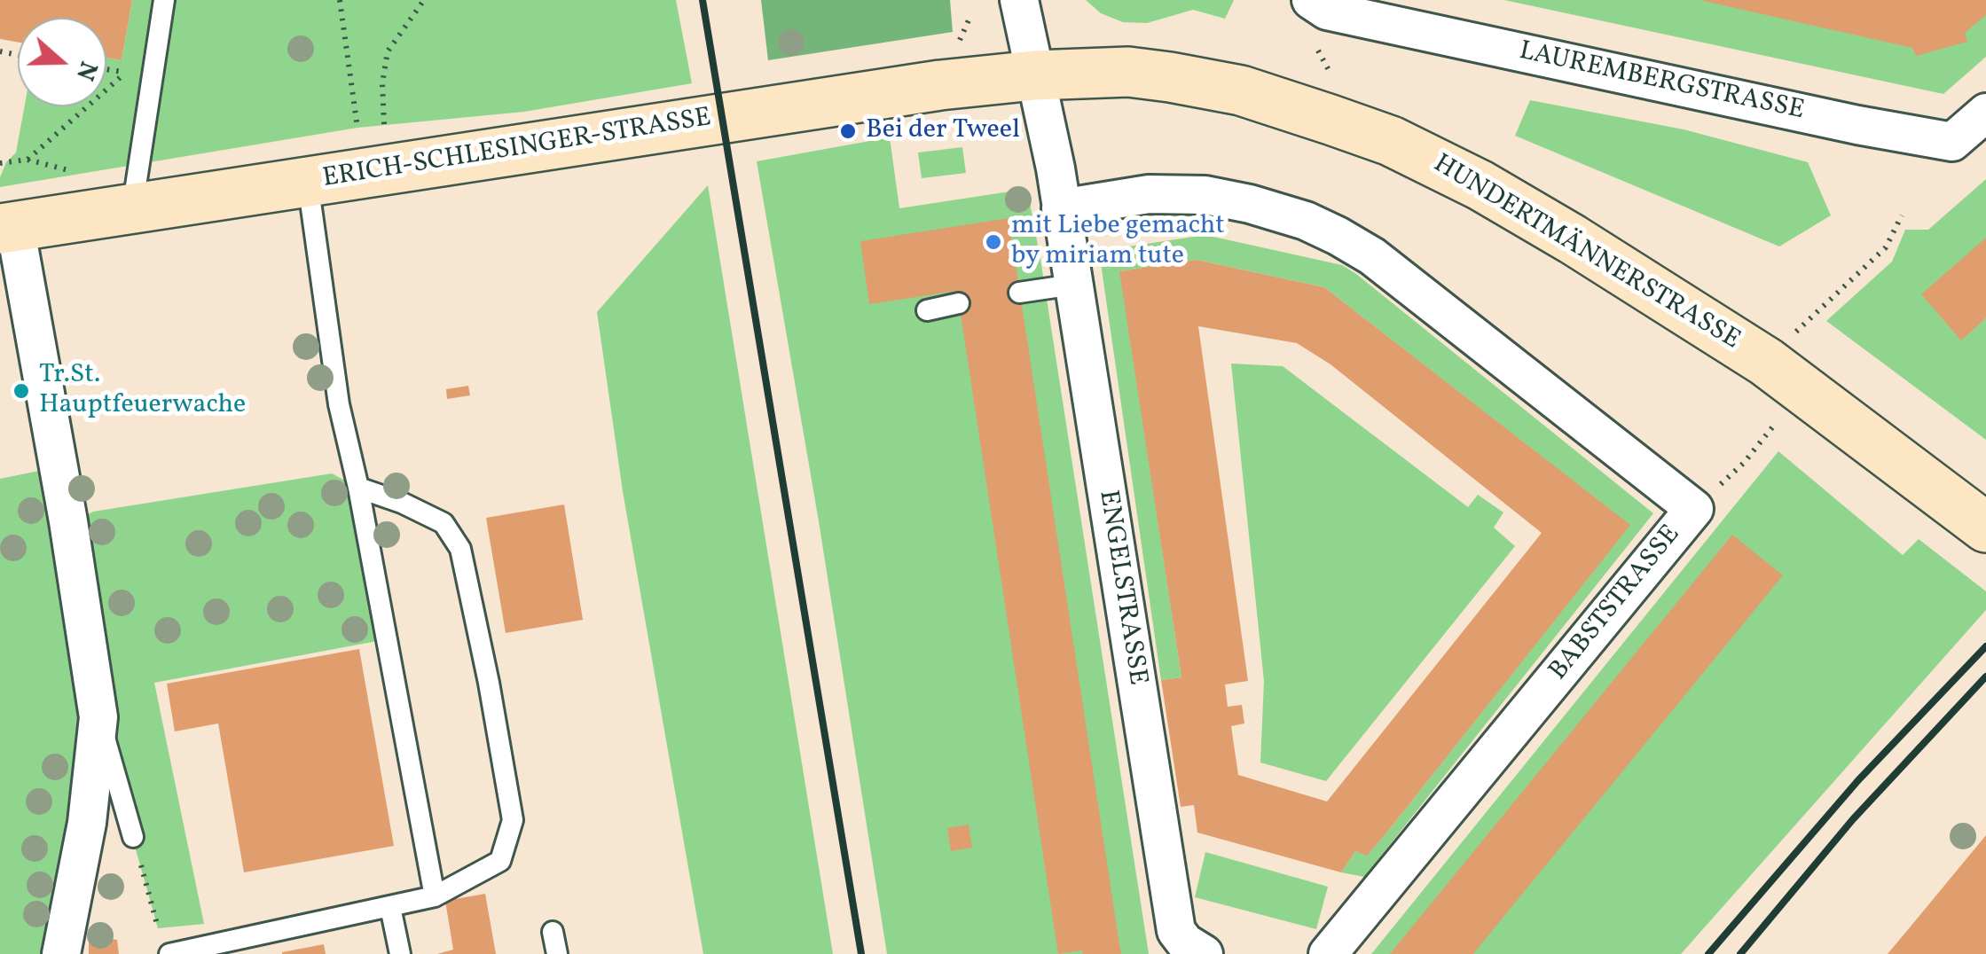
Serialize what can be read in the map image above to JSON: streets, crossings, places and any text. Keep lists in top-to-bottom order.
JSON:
{
  "streets": {
    "street": [
      "LAUREMBERGSTRASSE",
      "ERICH-SCHLESINGER-STRASSE",
      "HUNDERTMÄNNERSTRASSE",
      "ENGELSTRASSE",
      "BABSTSTRASSE"
    ]
  },
  "crossings": [
    ["ERICH-SCHLESINGER-STRASSE", "HUNDERTMÄNNERSTRASSE"],
    ["ENGELSTRASSE", "BABSTSTRASSE"]
  ],
  "places": ["Bei der Tweel", "mit Liebe gemacht by miriam tute", "Tr.St. Hauptfeuerwache"],
  "north": "right"
}
